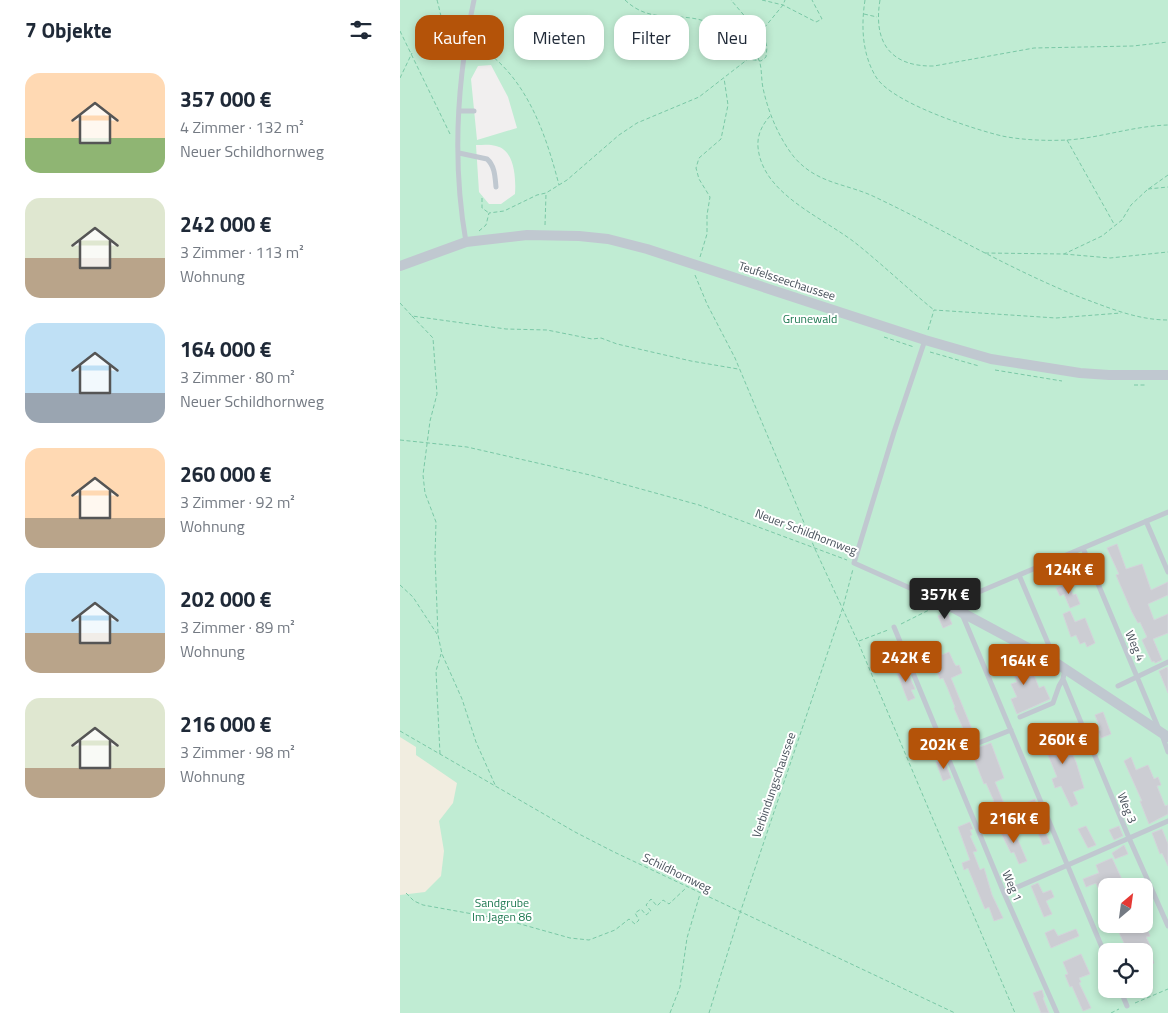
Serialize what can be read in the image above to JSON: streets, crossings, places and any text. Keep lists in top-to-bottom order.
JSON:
{
  "streets": {
    "street": ["Teufelsseechaussee", "Neuer Schildhornweg"],
    "lane": ["Weg 4", "Weg 3", "Weg 1"],
    "path": ["Verbindungschaussee", "Schildhornweg"]
  },
  "crossings": [
    ["Neuer Schildhornweg", "Weg 4"],
    ["Neuer Schildhornweg", "Verbindungschaussee"],
    ["Neuer Schildhornweg", "Weg 3"],
    ["Verbindungschaussee", "Schildhornweg"]
  ],
  "parks": ["Grunewald", "Sandgrube Im Jagen 86"],
  "north": "top right",
  "page": {
    "heading": "7 Objekte",
    "chip": [
      "Kaufen",
      "Mieten",
      "Filter",
      "Neu"
    ],
    "list": [
      {
        "name": "357 000 €",
        "note": "4 Zimmer · 132 m² · Neuer Schildhornweg"
      },
      {
        "name": "242 000 €",
        "note": "3 Zimmer · 113 m² · Wohnung"
      },
      {
        "name": "164 000 €",
        "note": "3 Zimmer · 80 m² · Neuer Schildhornweg"
      },
      {
        "name": "260 000 €",
        "note": "3 Zimmer · 92 m² · Wohnung"
      },
      {
        "name": "202 000 €",
        "note": "3 Zimmer · 89 m² · Wohnung"
      },
      {
        "name": "216 000 €",
        "note": "3 Zimmer · 98 m² · Wohnung"
      }
    ],
    "price": [
      "124K €",
      "357K €",
      "242K €",
      "164K €",
      "260K €",
      "202K €",
      "216K €"
    ]
  }
}
